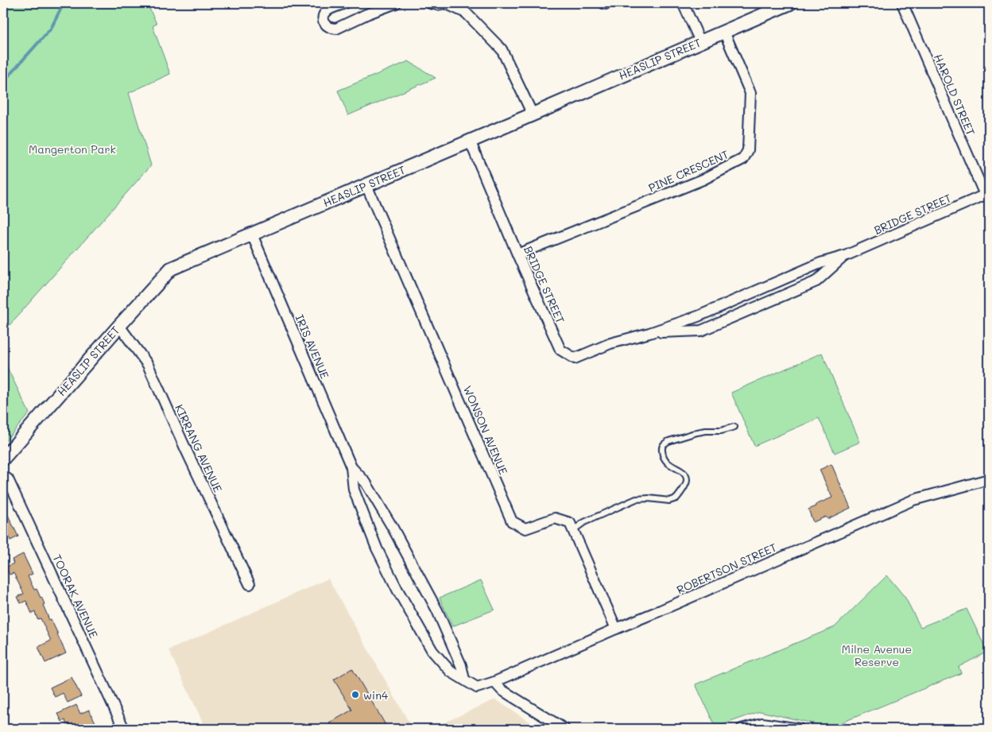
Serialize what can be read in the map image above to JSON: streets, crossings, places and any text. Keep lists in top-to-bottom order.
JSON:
{
  "streets": {
    "street": [
      "HEASLIP STREET",
      "HAROLD STREET",
      "PINE CRESCENT",
      "BRIDGE STREET",
      "IRIS AVENUE",
      "WONSON AVENUE",
      "KIRRANG AVENUE",
      "ROBERTSON STREET",
      "TOORAK AVENUE"
    ]
  },
  "crossings": [
    ["HEASLIP STREET", "PINE CRESCENT"],
    ["HEASLIP STREET", "BRIDGE STREET"],
    ["HEASLIP STREET", "IRIS AVENUE"],
    ["HEASLIP STREET", "WONSON AVENUE"],
    ["HEASLIP STREET", "KIRRANG AVENUE"],
    ["HAROLD STREET", "BRIDGE STREET"],
    ["PINE CRESCENT", "BRIDGE STREET"],
    ["IRIS AVENUE", "ROBERTSON STREET"]
  ],
  "parks": ["Mangerton Park", "Milne Avenue Reserve"],
  "places": ["win4"]
}
